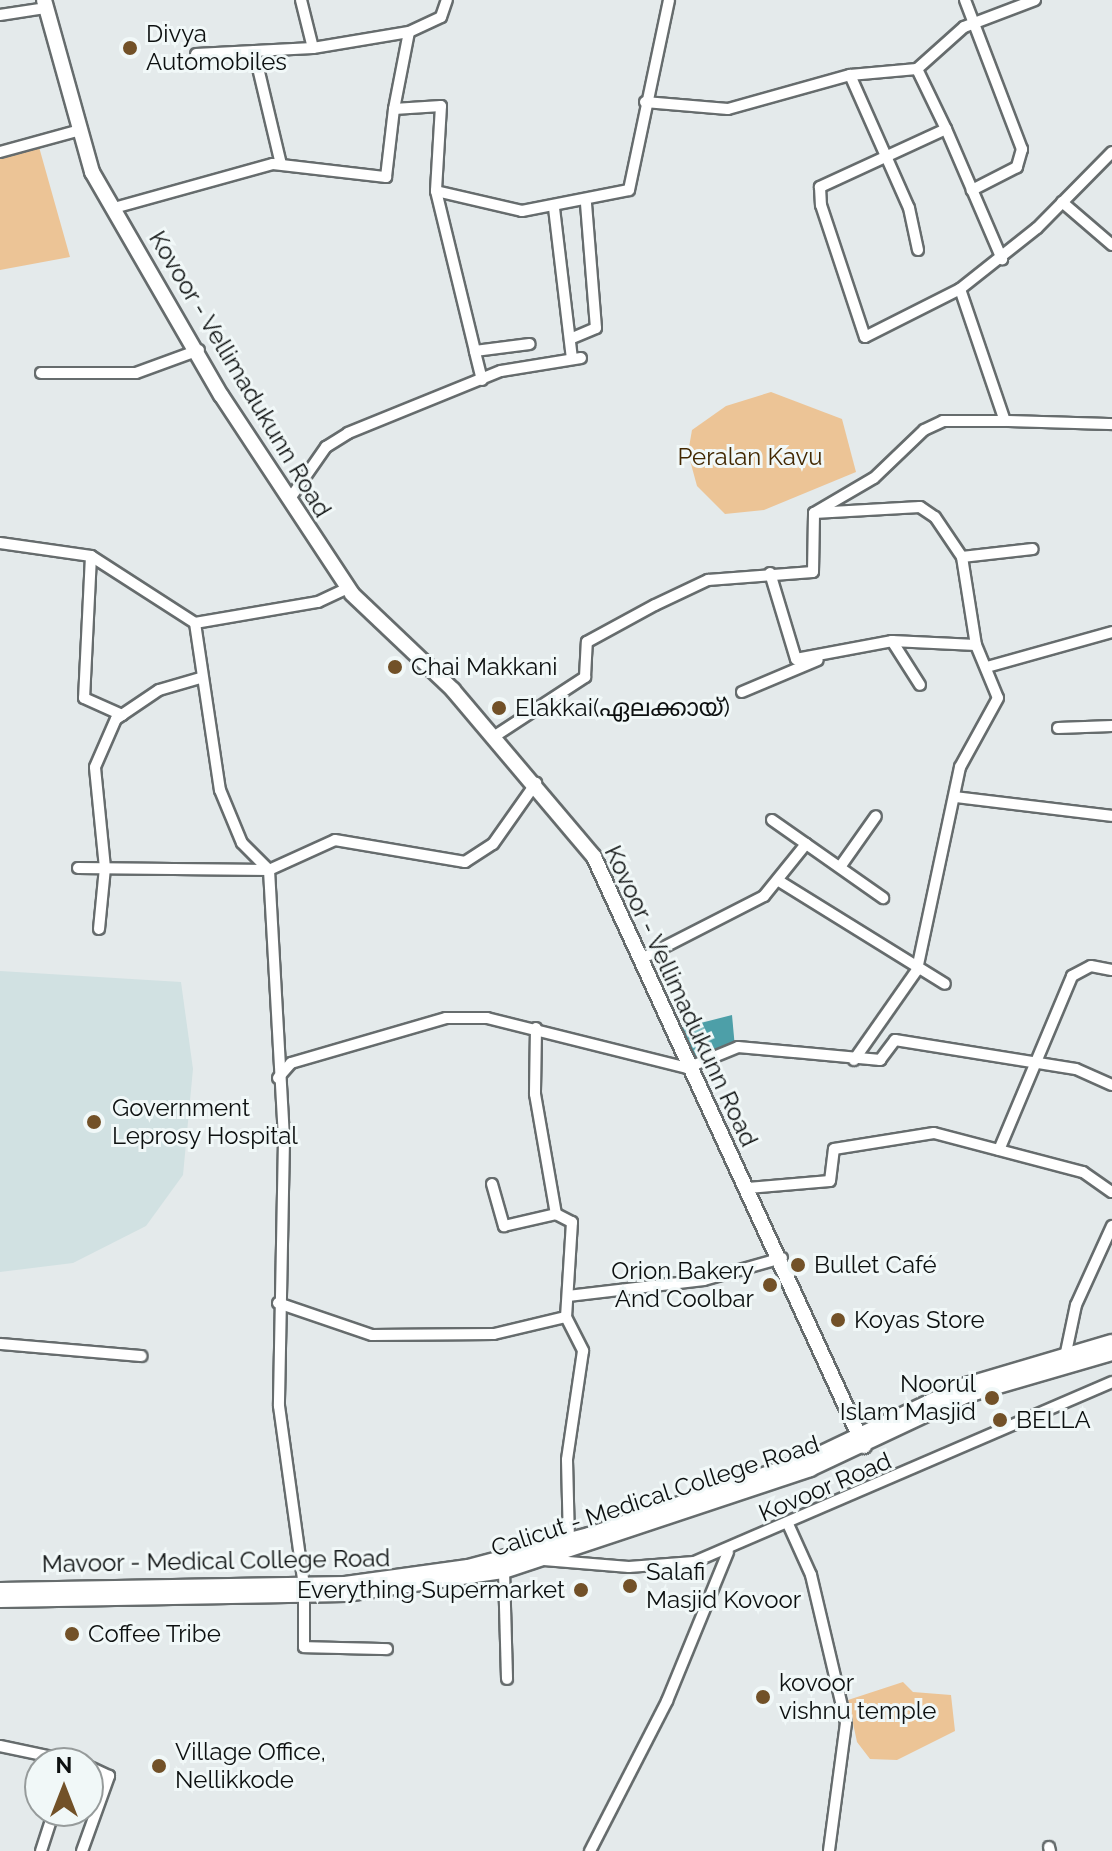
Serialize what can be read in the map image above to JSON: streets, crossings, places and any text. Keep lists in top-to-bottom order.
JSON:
{
  "streets": {
    "main road": ["Kovoor - Vellimadukunn Road", "Calicut - Medical College Road", "Mavoor - Medical College Road"],
    "street": ["Kovoor Road"]
  },
  "crossings": [
    ["Kovoor - Vellimadukunn Road", "Calicut - Medical College Road"],
    ["Kovoor - Vellimadukunn Road", "Mavoor - Medical College Road"],
    ["Kovoor Road", "Calicut - Medical College Road"],
    ["Kovoor Road", "Mavoor - Medical College Road"],
    ["Calicut - Medical College Road", "Mavoor - Medical College Road"]
  ],
  "parks": ["Peralan Kavu"],
  "places": [
    "Divya Automobiles",
    "Chai Makkani",
    "Elakkai(ഏലക്കായ്)",
    "Government Leprosy Hospital",
    "Bullet Café",
    "Orion Bakery And Coolbar",
    "Koyas Store",
    "Noorul Islam Masjid",
    "BELLA",
    "Salafi Masjid Kovoor",
    "Everything Supermarket",
    "Coffee Tribe",
    "kovoor vishnu temple",
    "Village Office, Nellikkode"
  ],
  "north": "top"
}
